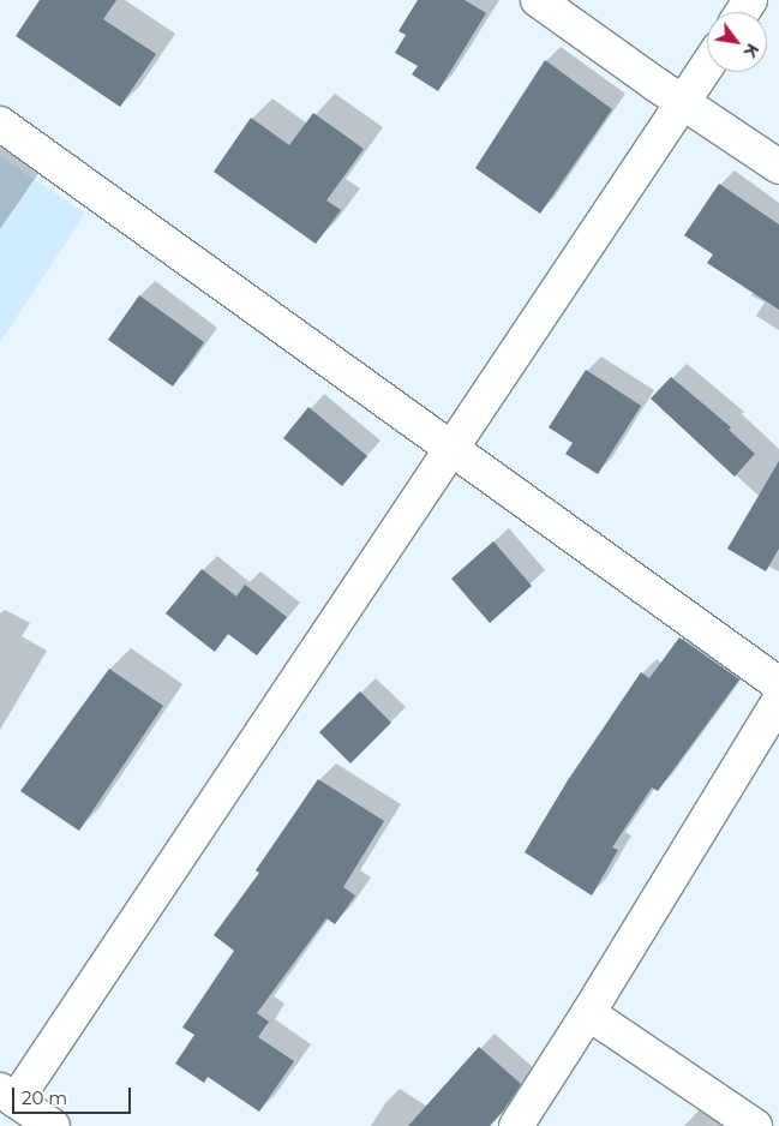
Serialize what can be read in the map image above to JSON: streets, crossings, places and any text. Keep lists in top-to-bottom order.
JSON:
{
  "scale_bar": "20 m",
  "north": "bottom right"
}
